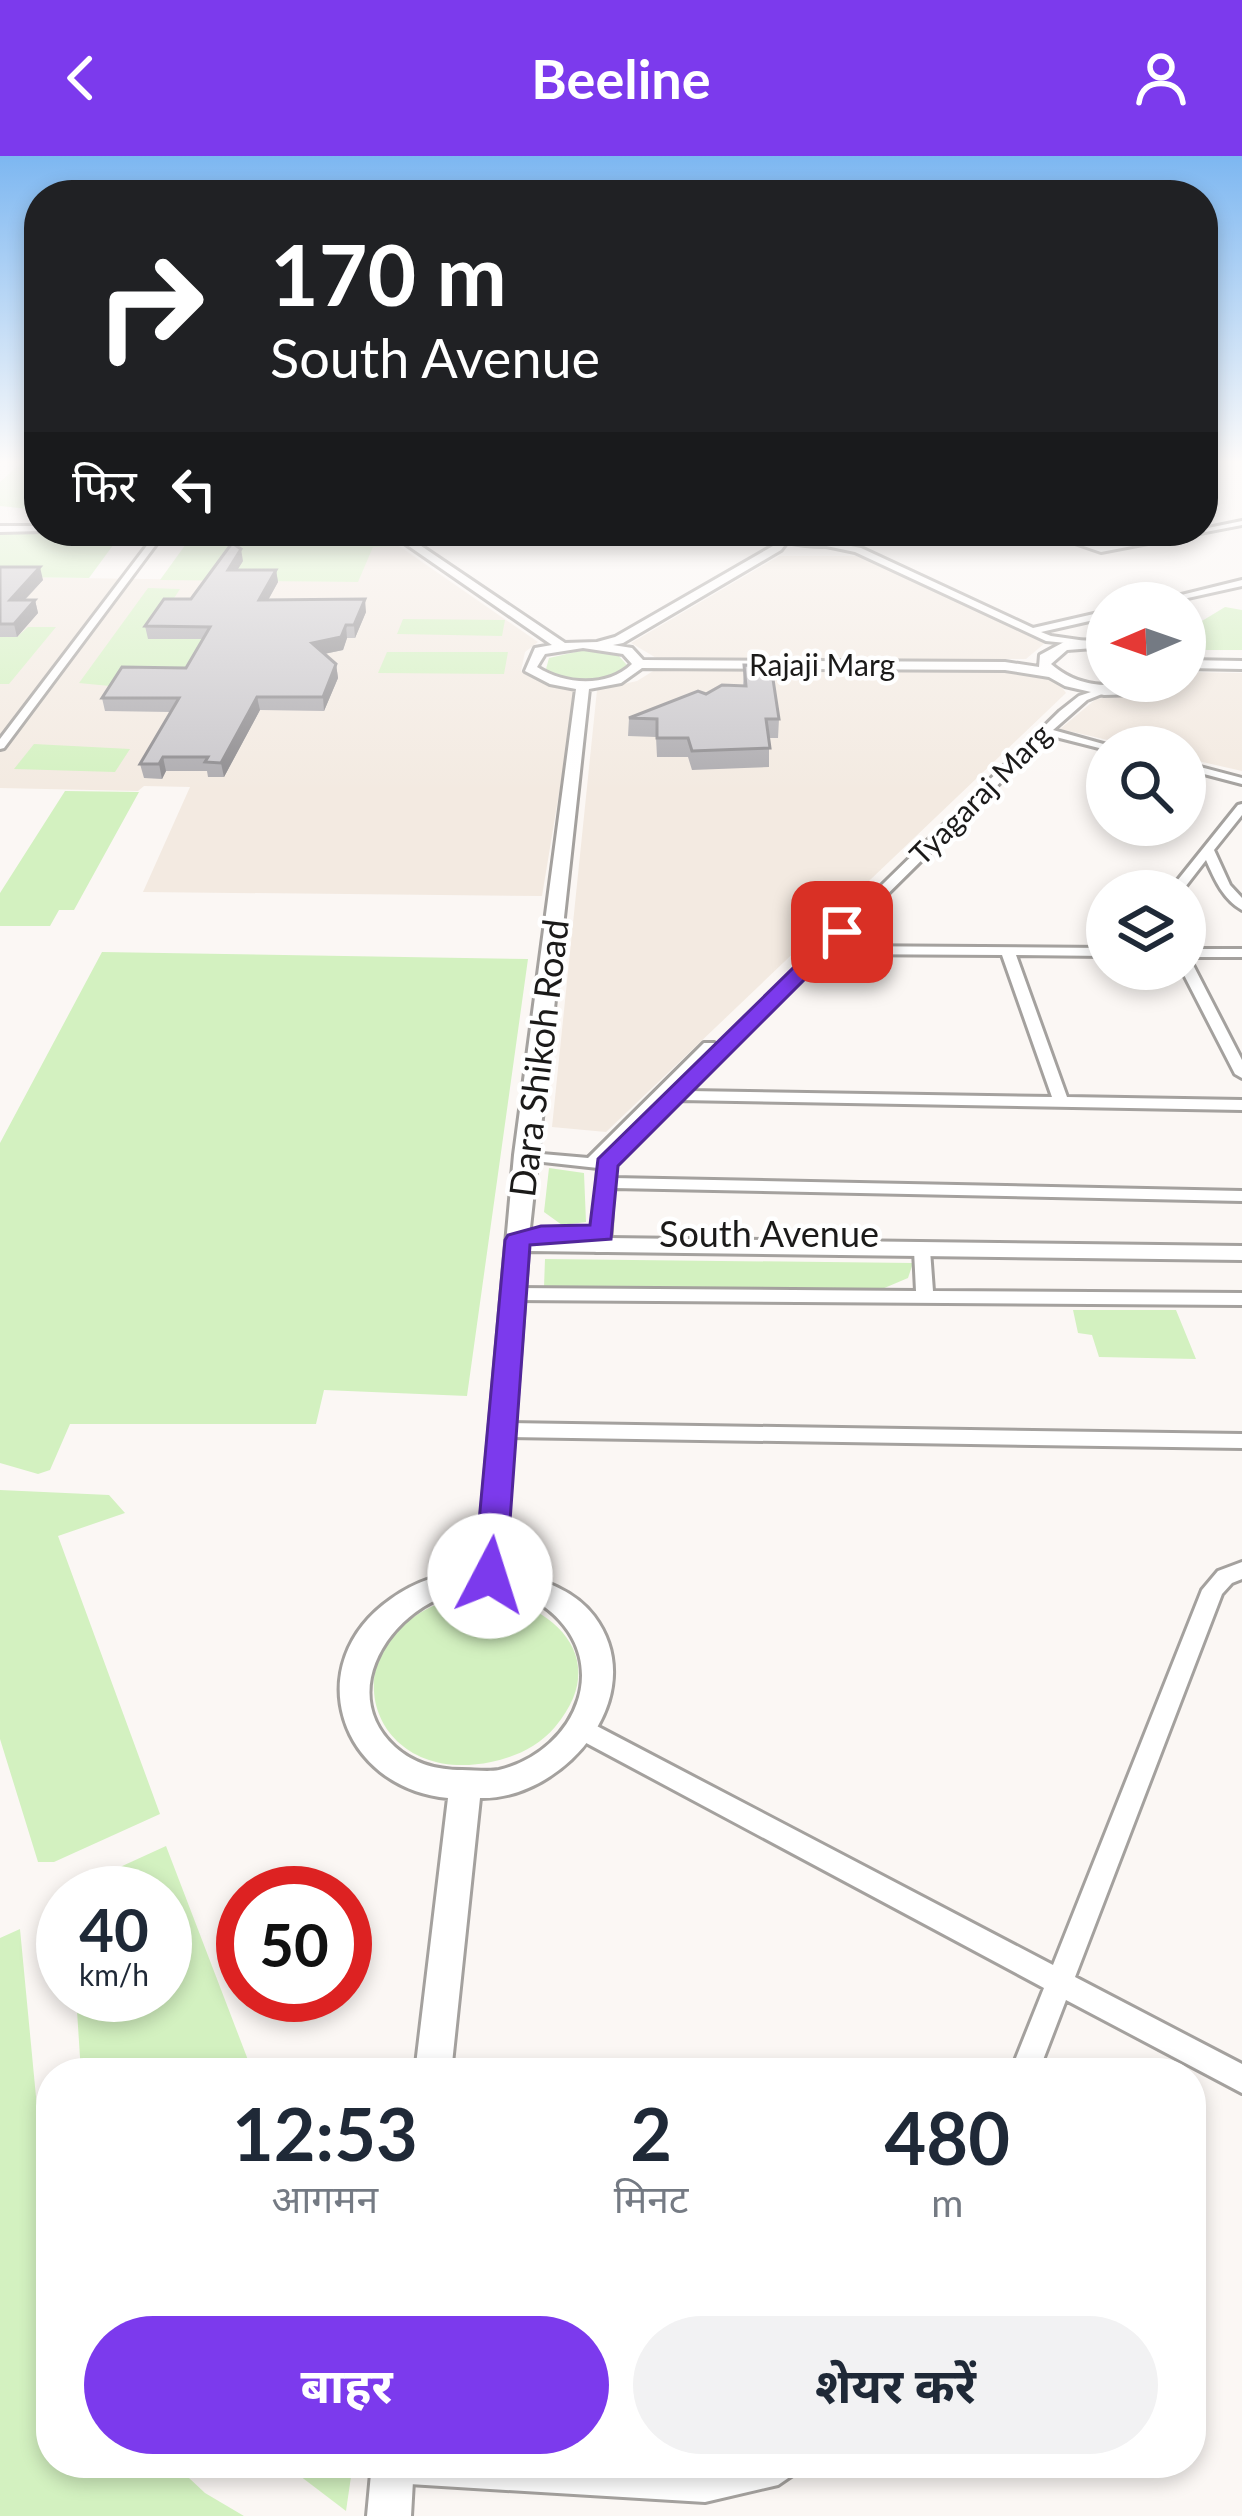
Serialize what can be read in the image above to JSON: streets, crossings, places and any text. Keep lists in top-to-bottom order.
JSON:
{
  "streets": {
    "main road": ["Rajaji Marg", "Dara Shikoh Road", "South Avenue"],
    "street": ["Tyagaraj Marg"]
  },
  "crossings": [
    ["Rajaji Marg", "Tyagaraj Marg"],
    ["Dara Shikoh Road", "South Avenue"]
  ],
  "north": "left",
  "page": {
    "header": "Beeline",
    "turn": ["170 m", "South Avenue"],
    "then": "फिर",
    "speed": "40 km/h",
    "limit": "50",
    "eta": [
      "12:53",
      "आगमन",
      "2",
      "मिनट",
      "480",
      "m"
    ],
    "buttons": ["बाहर", "शेयर करें"]
  }
}
